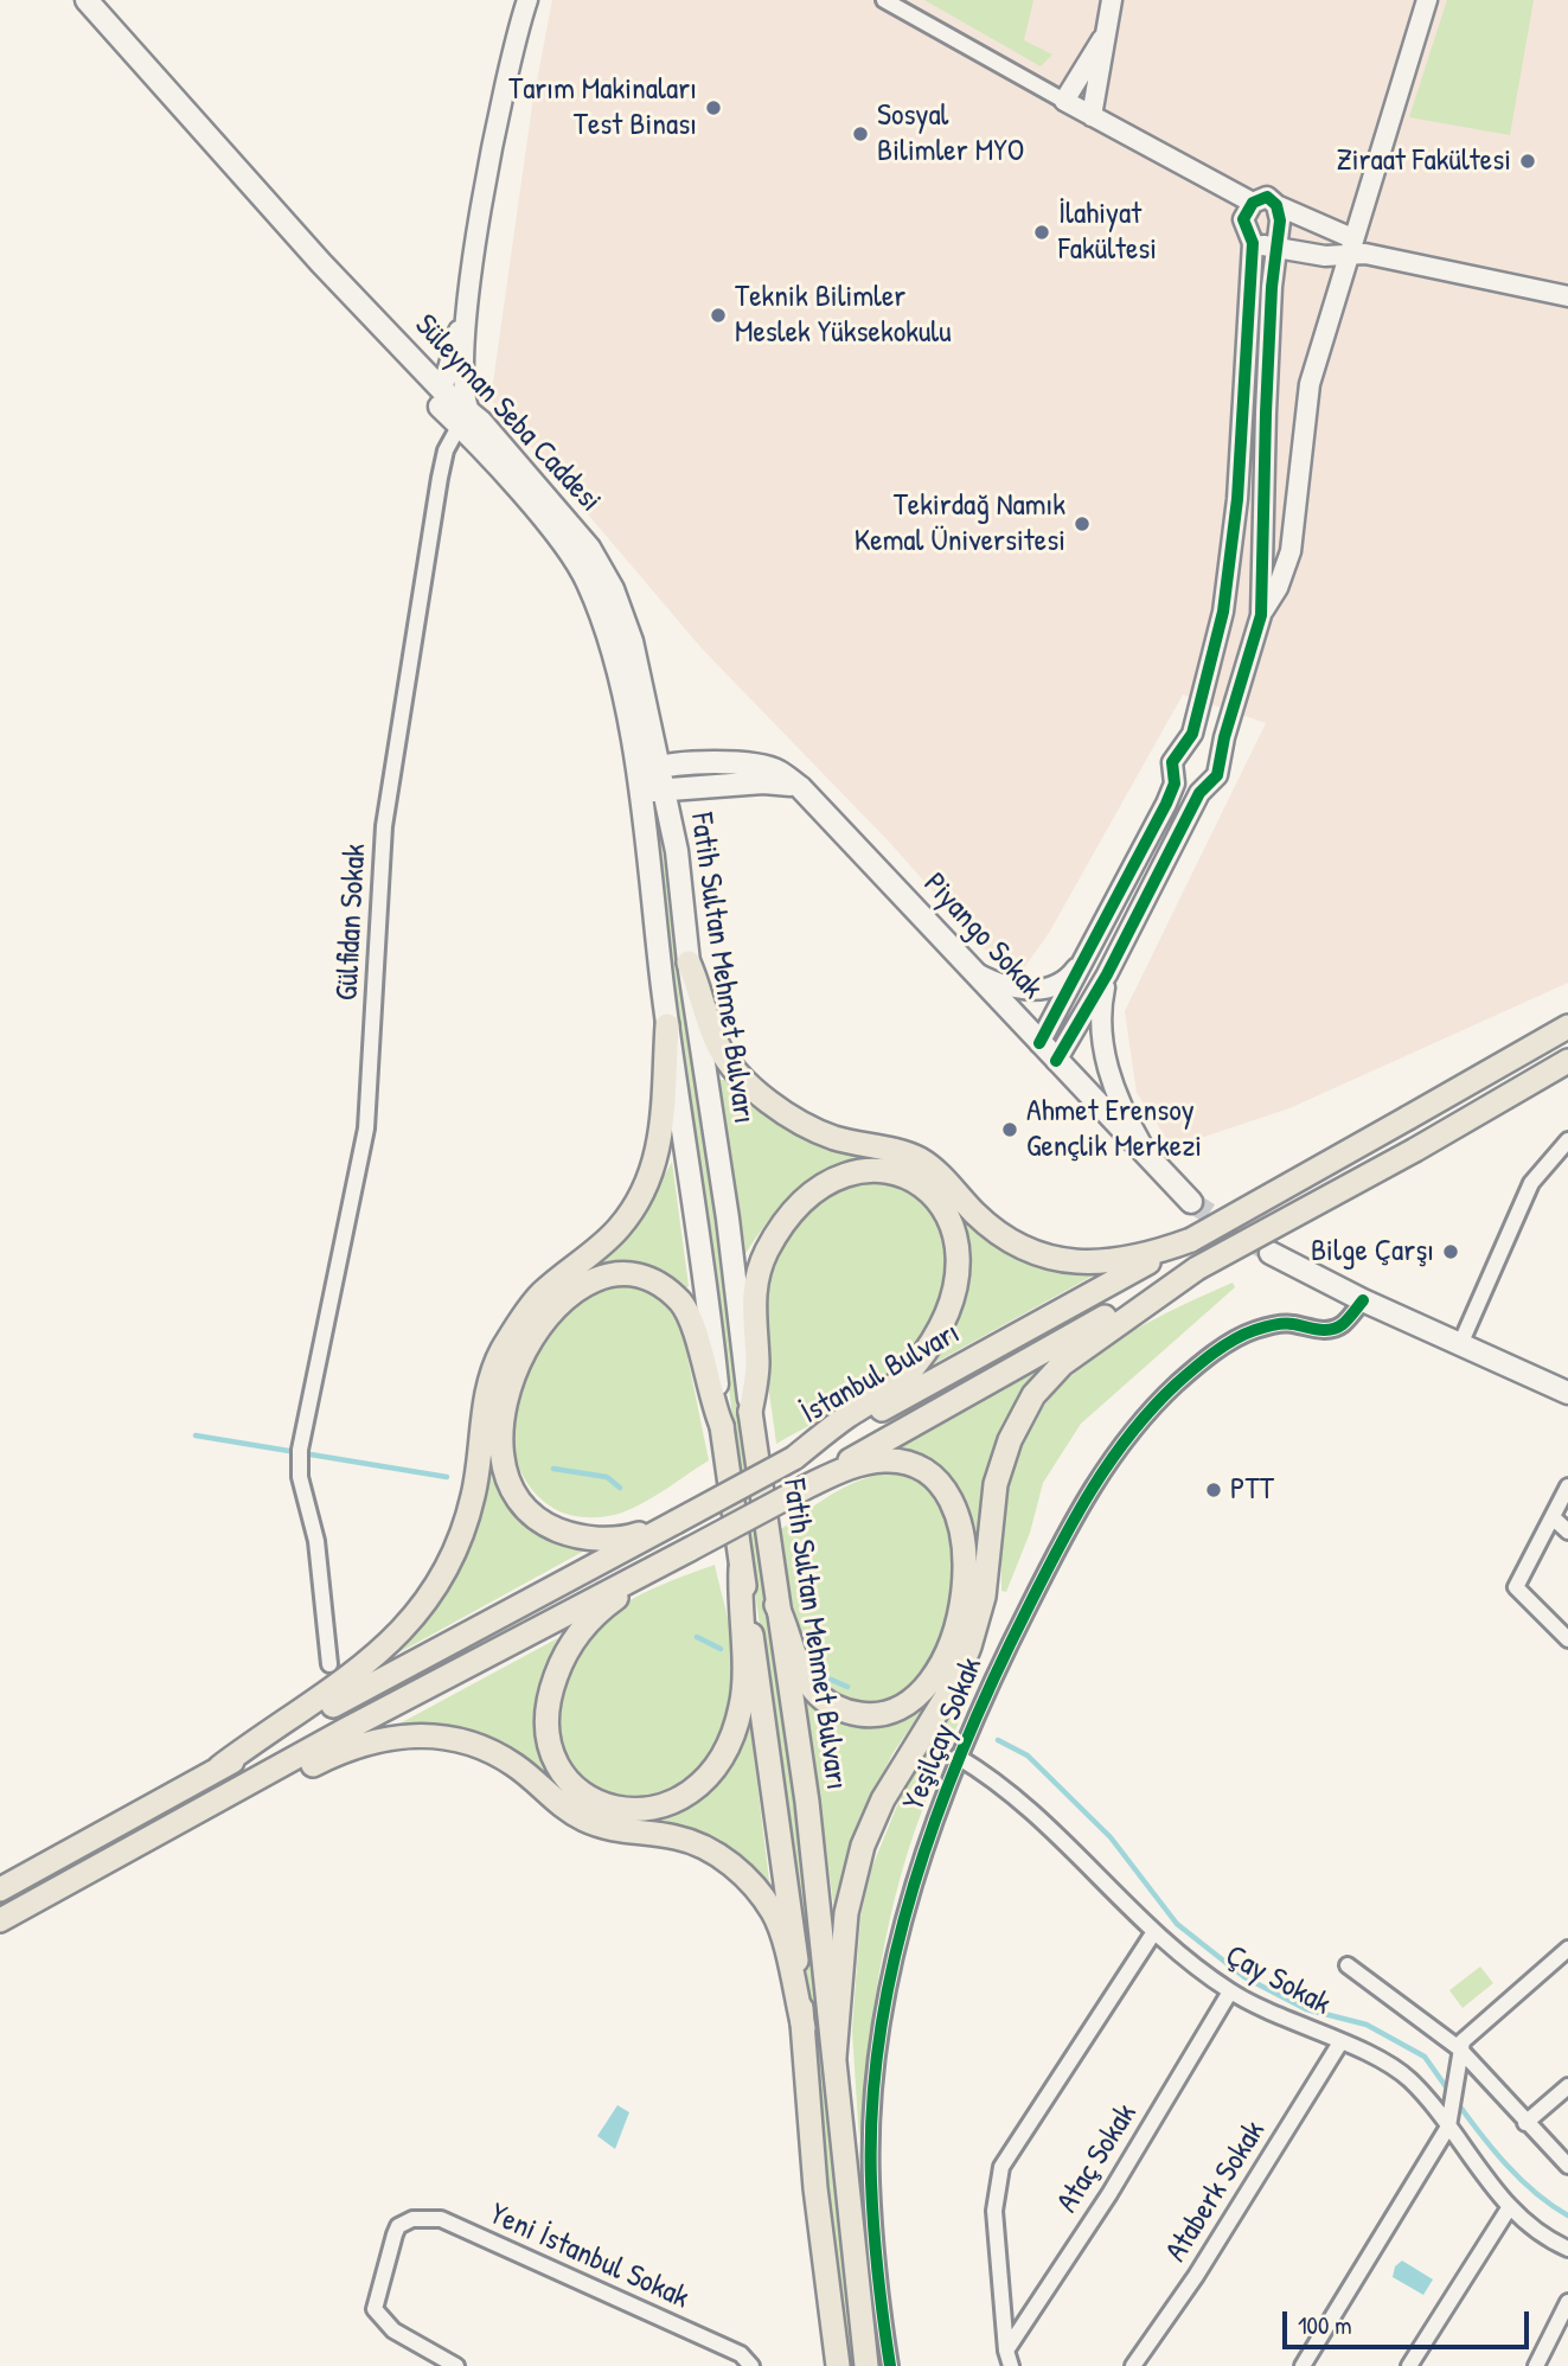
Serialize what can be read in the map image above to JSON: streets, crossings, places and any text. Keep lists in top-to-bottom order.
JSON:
{
  "streets": {
    "main road": [
      "Süleyman Seba Caddesi",
      "Piyango Sokak",
      "Fatih Sultan Mehmet Bulvarı",
      "İstanbul Bulvarı"
    ],
    "street": [
      "Gülfidan Sokak",
      "Yeşilçay Sokak",
      "Çay Sokak",
      "Ataç Sokak",
      "Ataberk Sokak",
      "Yeni İstanbul Sokak"
    ]
  },
  "crossings": [
    ["Süleyman Seba Caddesi", "Gülfidan Sokak"],
    ["Süleyman Seba Caddesi", "Piyango Sokak"],
    ["Süleyman Seba Caddesi", "Fatih Sultan Mehmet Bulvarı"],
    ["Piyango Sokak", "Fatih Sultan Mehmet Bulvarı"],
    ["Yeşilçay Sokak", "Çay Sokak"],
    ["Çay Sokak", "Ataç Sokak"],
    ["Çay Sokak", "Ataberk Sokak"]
  ],
  "places": [
    "Tarım Makinaları Test Binası",
    "Sosyal Bilimler MYO",
    "Ziraat Fakültesi",
    "İlahiyat Fakültesi",
    "Teknik Bilimler Meslek Yüksekokulu",
    "Tekirdağ Namık Kemal Üniversitesi",
    "Ahmet Erensoy Gençlik Merkezi",
    "Bilge Çarşı",
    "PTT"
  ],
  "scale_bar": "100 m"
}
